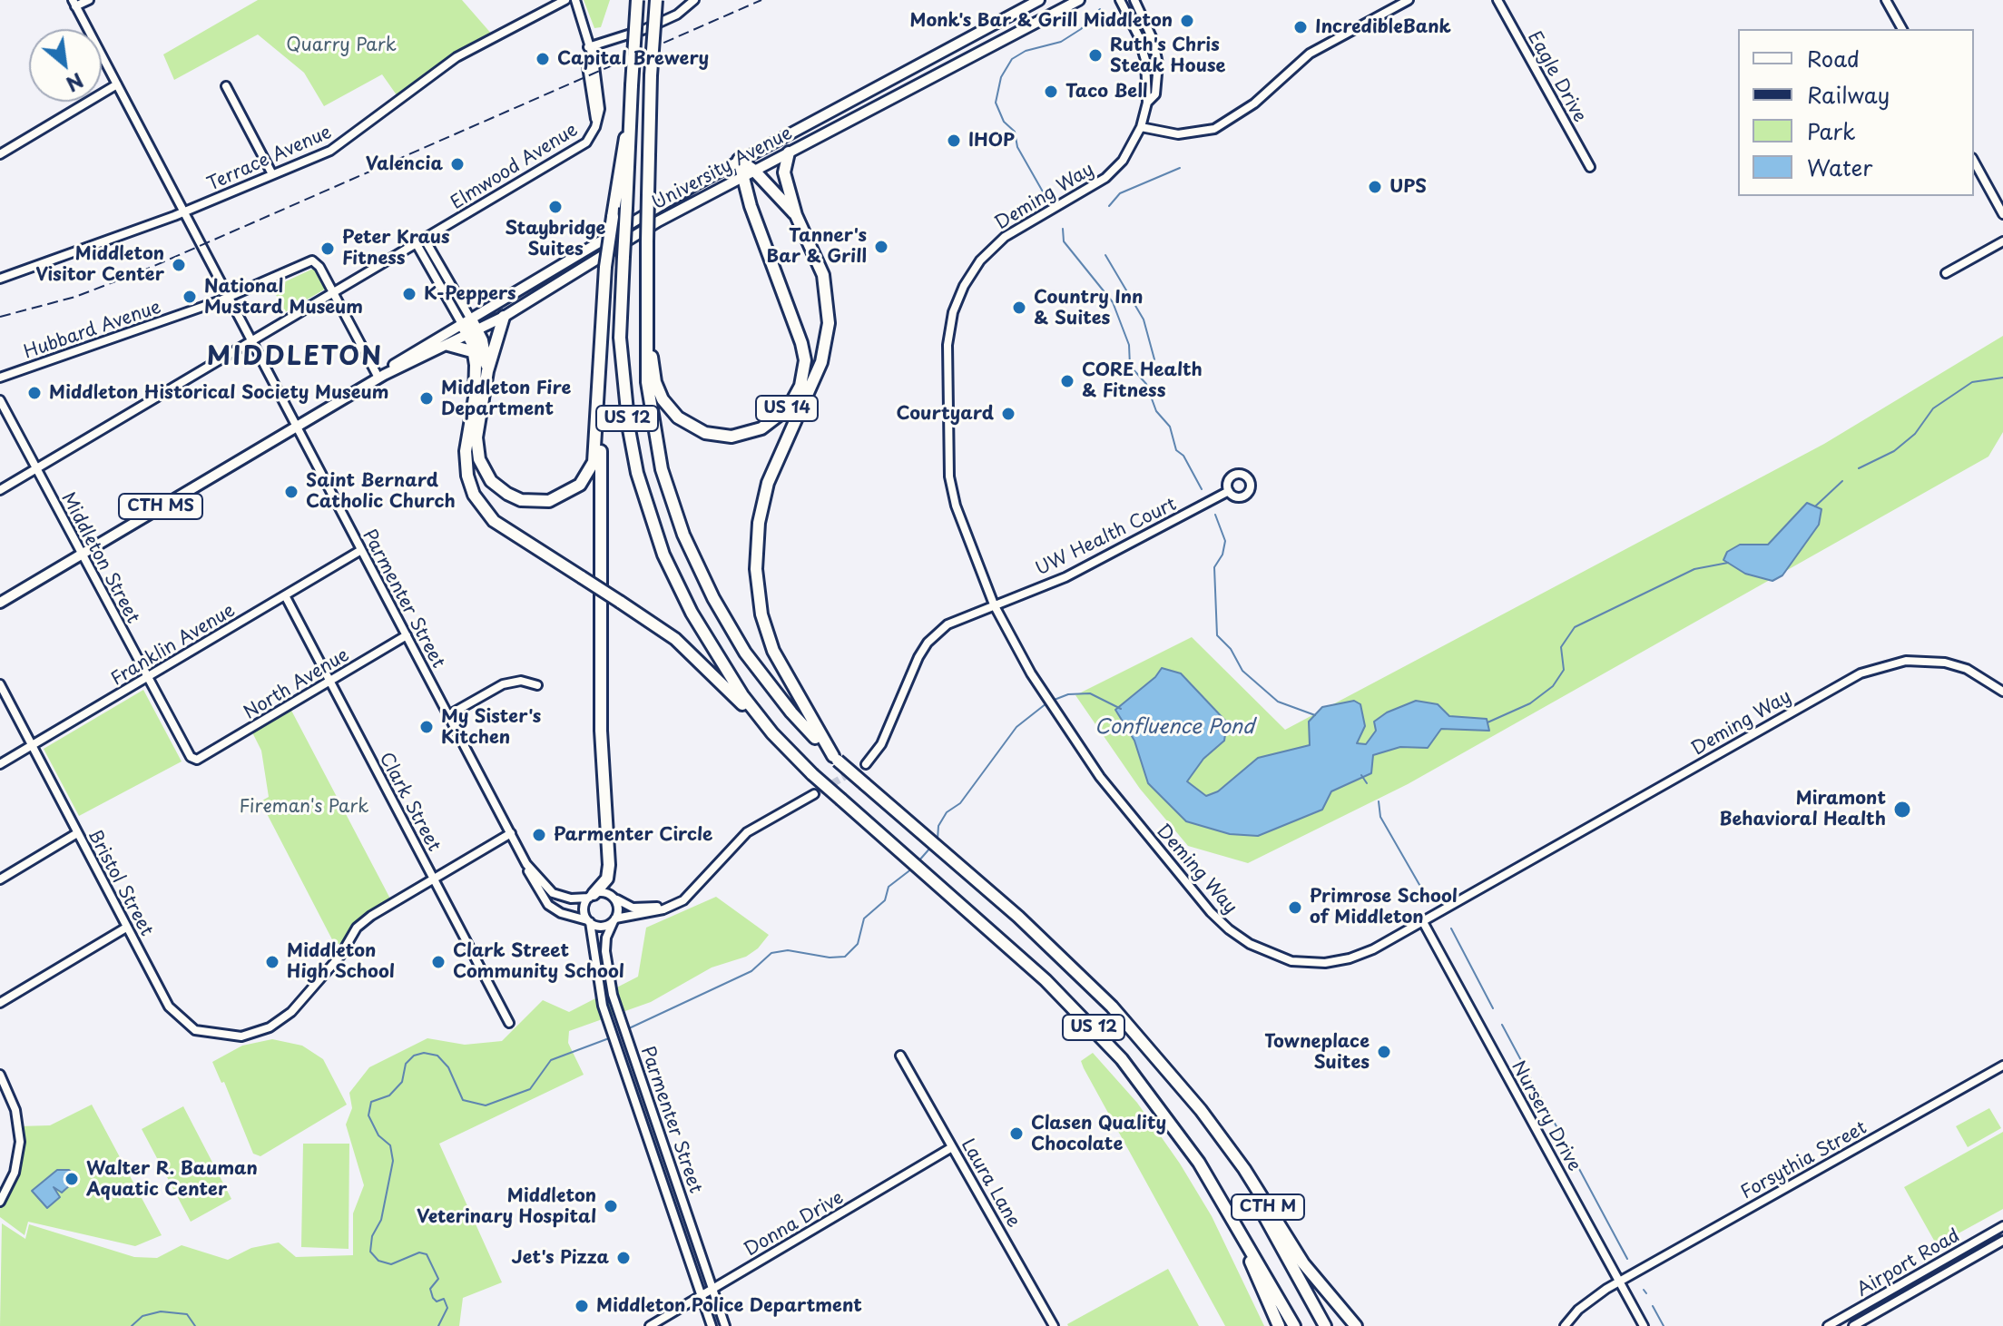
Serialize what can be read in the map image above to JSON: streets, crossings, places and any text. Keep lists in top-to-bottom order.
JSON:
{
  "streets": {
    "highway": ["US 14", "US 12", "CTH M"],
    "main road": ["University Avenue", "CTH MS"],
    "street": [
      "Eagle Drive",
      "Terrace Avenue",
      "Elmwood Avenue",
      "Deming Way",
      "Hubbard Avenue",
      "UW Health Court",
      "Middleton Street",
      "Parmenter Street",
      "Franklin Avenue",
      "North Avenue",
      "Clark Street",
      "Bristol Street",
      "Nursery Drive",
      "Forsythia Street",
      "Laura Lane",
      "Donna Drive",
      "Airport Road"
    ]
  },
  "crossings": [
    ["Terrace Avenue", "Parmenter Street"],
    ["Elmwood Avenue", "Hubbard Avenue"],
    ["Elmwood Avenue", "Middleton Street"],
    ["Elmwood Avenue", "Parmenter Street"],
    ["University Avenue", "US 14"],
    ["University Avenue", "Middleton Street"],
    ["University Avenue", "Parmenter Street"],
    ["Deming Way", "UW Health Court"],
    ["Deming Way", "Nursery Drive"],
    ["Hubbard Avenue", "Parmenter Street"],
    ["US 14", "US 12"],
    ["US 12", "CTH M"],
    ["Middleton Street", "Franklin Avenue"],
    ["Middleton Street", "North Avenue"],
    ["Parmenter Street", "Franklin Avenue"],
    ["Parmenter Street", "North Avenue"],
    ["Parmenter Street", "Donna Drive"],
    ["Franklin Avenue", "Clark Street"],
    ["Franklin Avenue", "Bristol Street"],
    ["North Avenue", "Clark Street"],
    ["Clark Street", "Bristol Street"],
    ["Nursery Drive", "Forsythia Street"],
    ["Laura Lane", "Donna Drive"]
  ],
  "districts": ["MIDDLETON"],
  "water": ["Confluence Pond"],
  "parks": ["Quarry Park", "Fireman's Park"],
  "places": [
    "Monk's Bar & Grill Middleton",
    "IncredibleBank",
    "Ruth's Chris Steak House",
    "Capital Brewery",
    "Taco Bell",
    "IHOP",
    "Valencia",
    "UPS",
    "Staybridge Suites",
    "Tanner's Bar & Grill",
    "Peter Kraus Fitness",
    "Middleton Visitor Center",
    "K-Peppers",
    "National Mustard Museum",
    "Country Inn & Suites",
    "CORE Health & Fitness",
    "Middleton Historical Society Museum",
    "Middleton Fire Department",
    "Courtyard",
    "Saint Bernard Catholic Church",
    "My Sister's Kitchen",
    "Miramont Behavioral Health",
    "Parmenter Circle",
    "Primrose School of Middleton",
    "Middleton High School",
    "Clark Street Community School",
    "Towneplace Suites",
    "Clasen Quality Chocolate",
    "Walter R. Bauman Aquatic Center",
    "Middleton Veterinary Hospital",
    "Jet's Pizza",
    "Middleton Police Department"
  ],
  "legend": [
    "Road",
    "Railway",
    "Park",
    "Water"
  ],
  "north": "bottom right"
}
